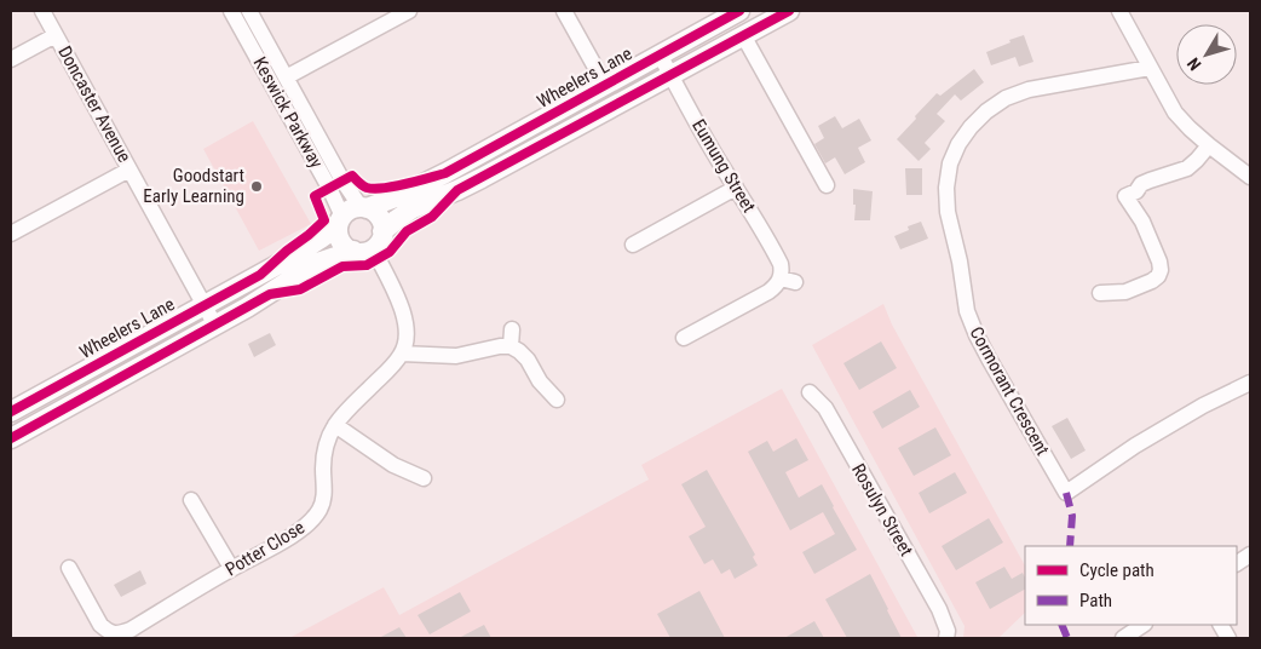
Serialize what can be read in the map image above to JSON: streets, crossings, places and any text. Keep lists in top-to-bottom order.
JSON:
{
  "streets": {
    "main road": ["Wheelers Lane"],
    "street": [
      "Doncaster Avenue",
      "Keswick Parkway",
      "Eumung Street",
      "Cormorant Crescent",
      "Rosulyn Street",
      "Potter Close"
    ]
  },
  "crossings": [
    ["Wheelers Lane", "Doncaster Avenue"],
    ["Wheelers Lane", "Keswick Parkway"],
    ["Wheelers Lane", "Eumung Street"]
  ],
  "places": ["Goodstart Early Learning"],
  "legend": ["Cycle path", "Path"],
  "north": "bottom left"
}
